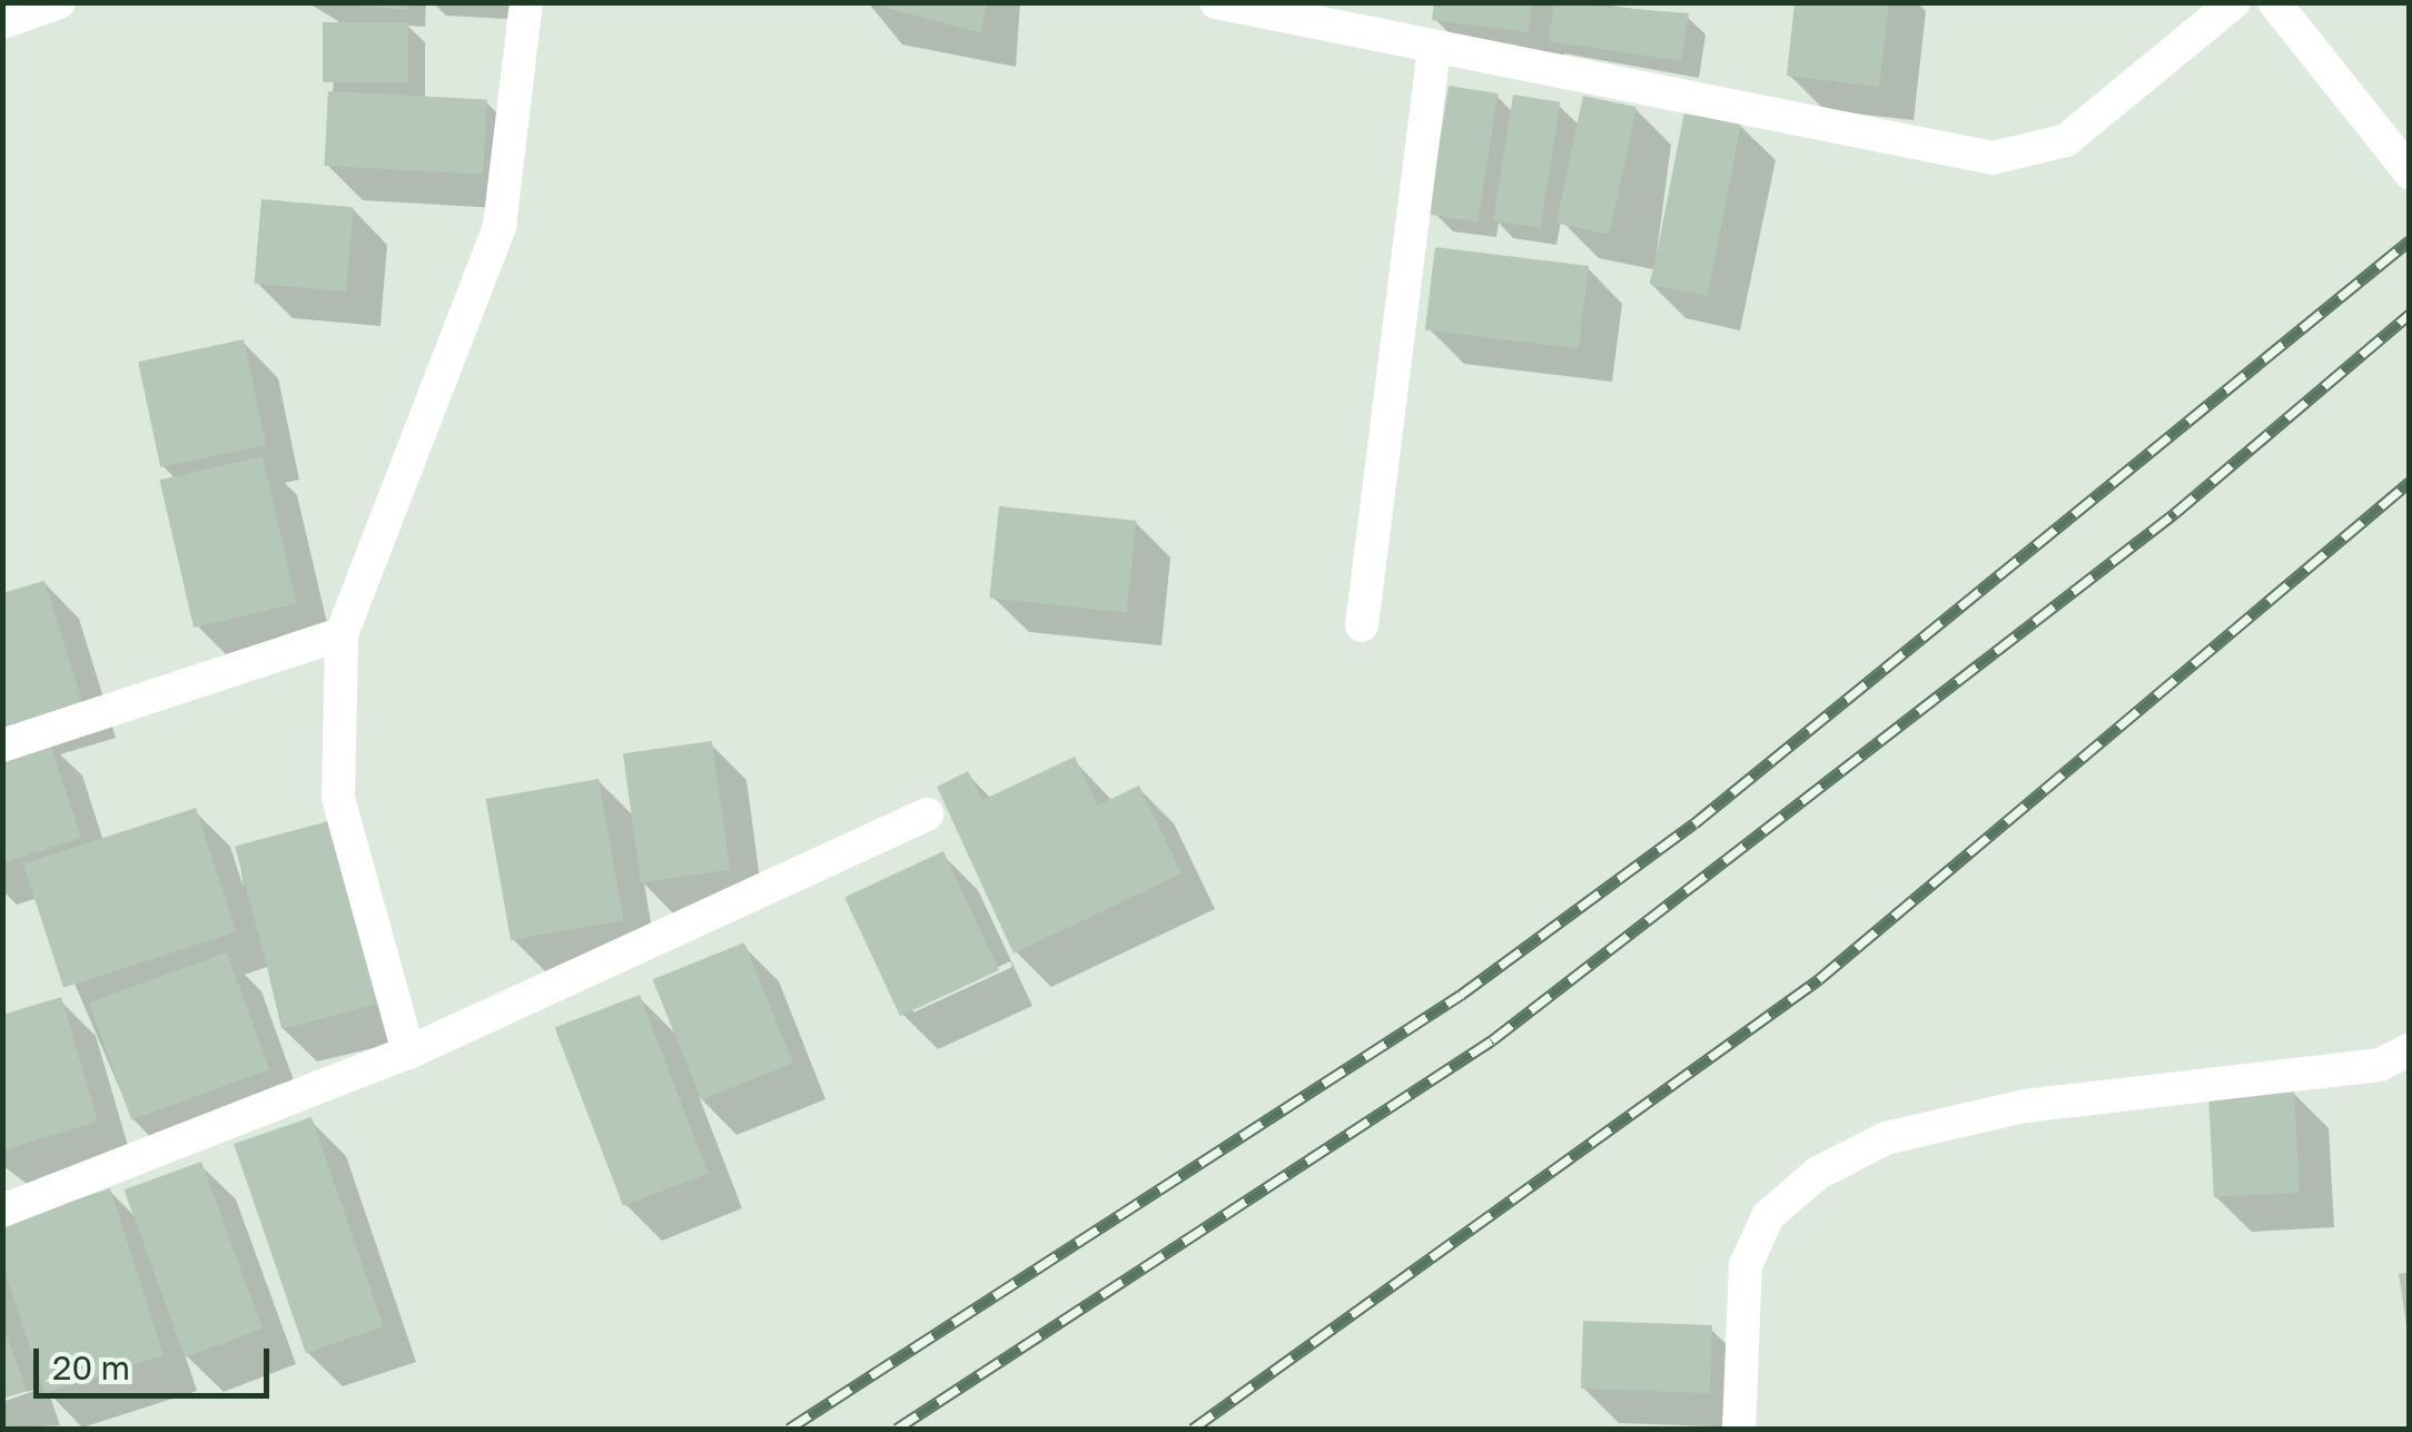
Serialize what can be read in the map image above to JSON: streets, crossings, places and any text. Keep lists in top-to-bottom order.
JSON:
{
  "scale_bar": "20 m"
}
